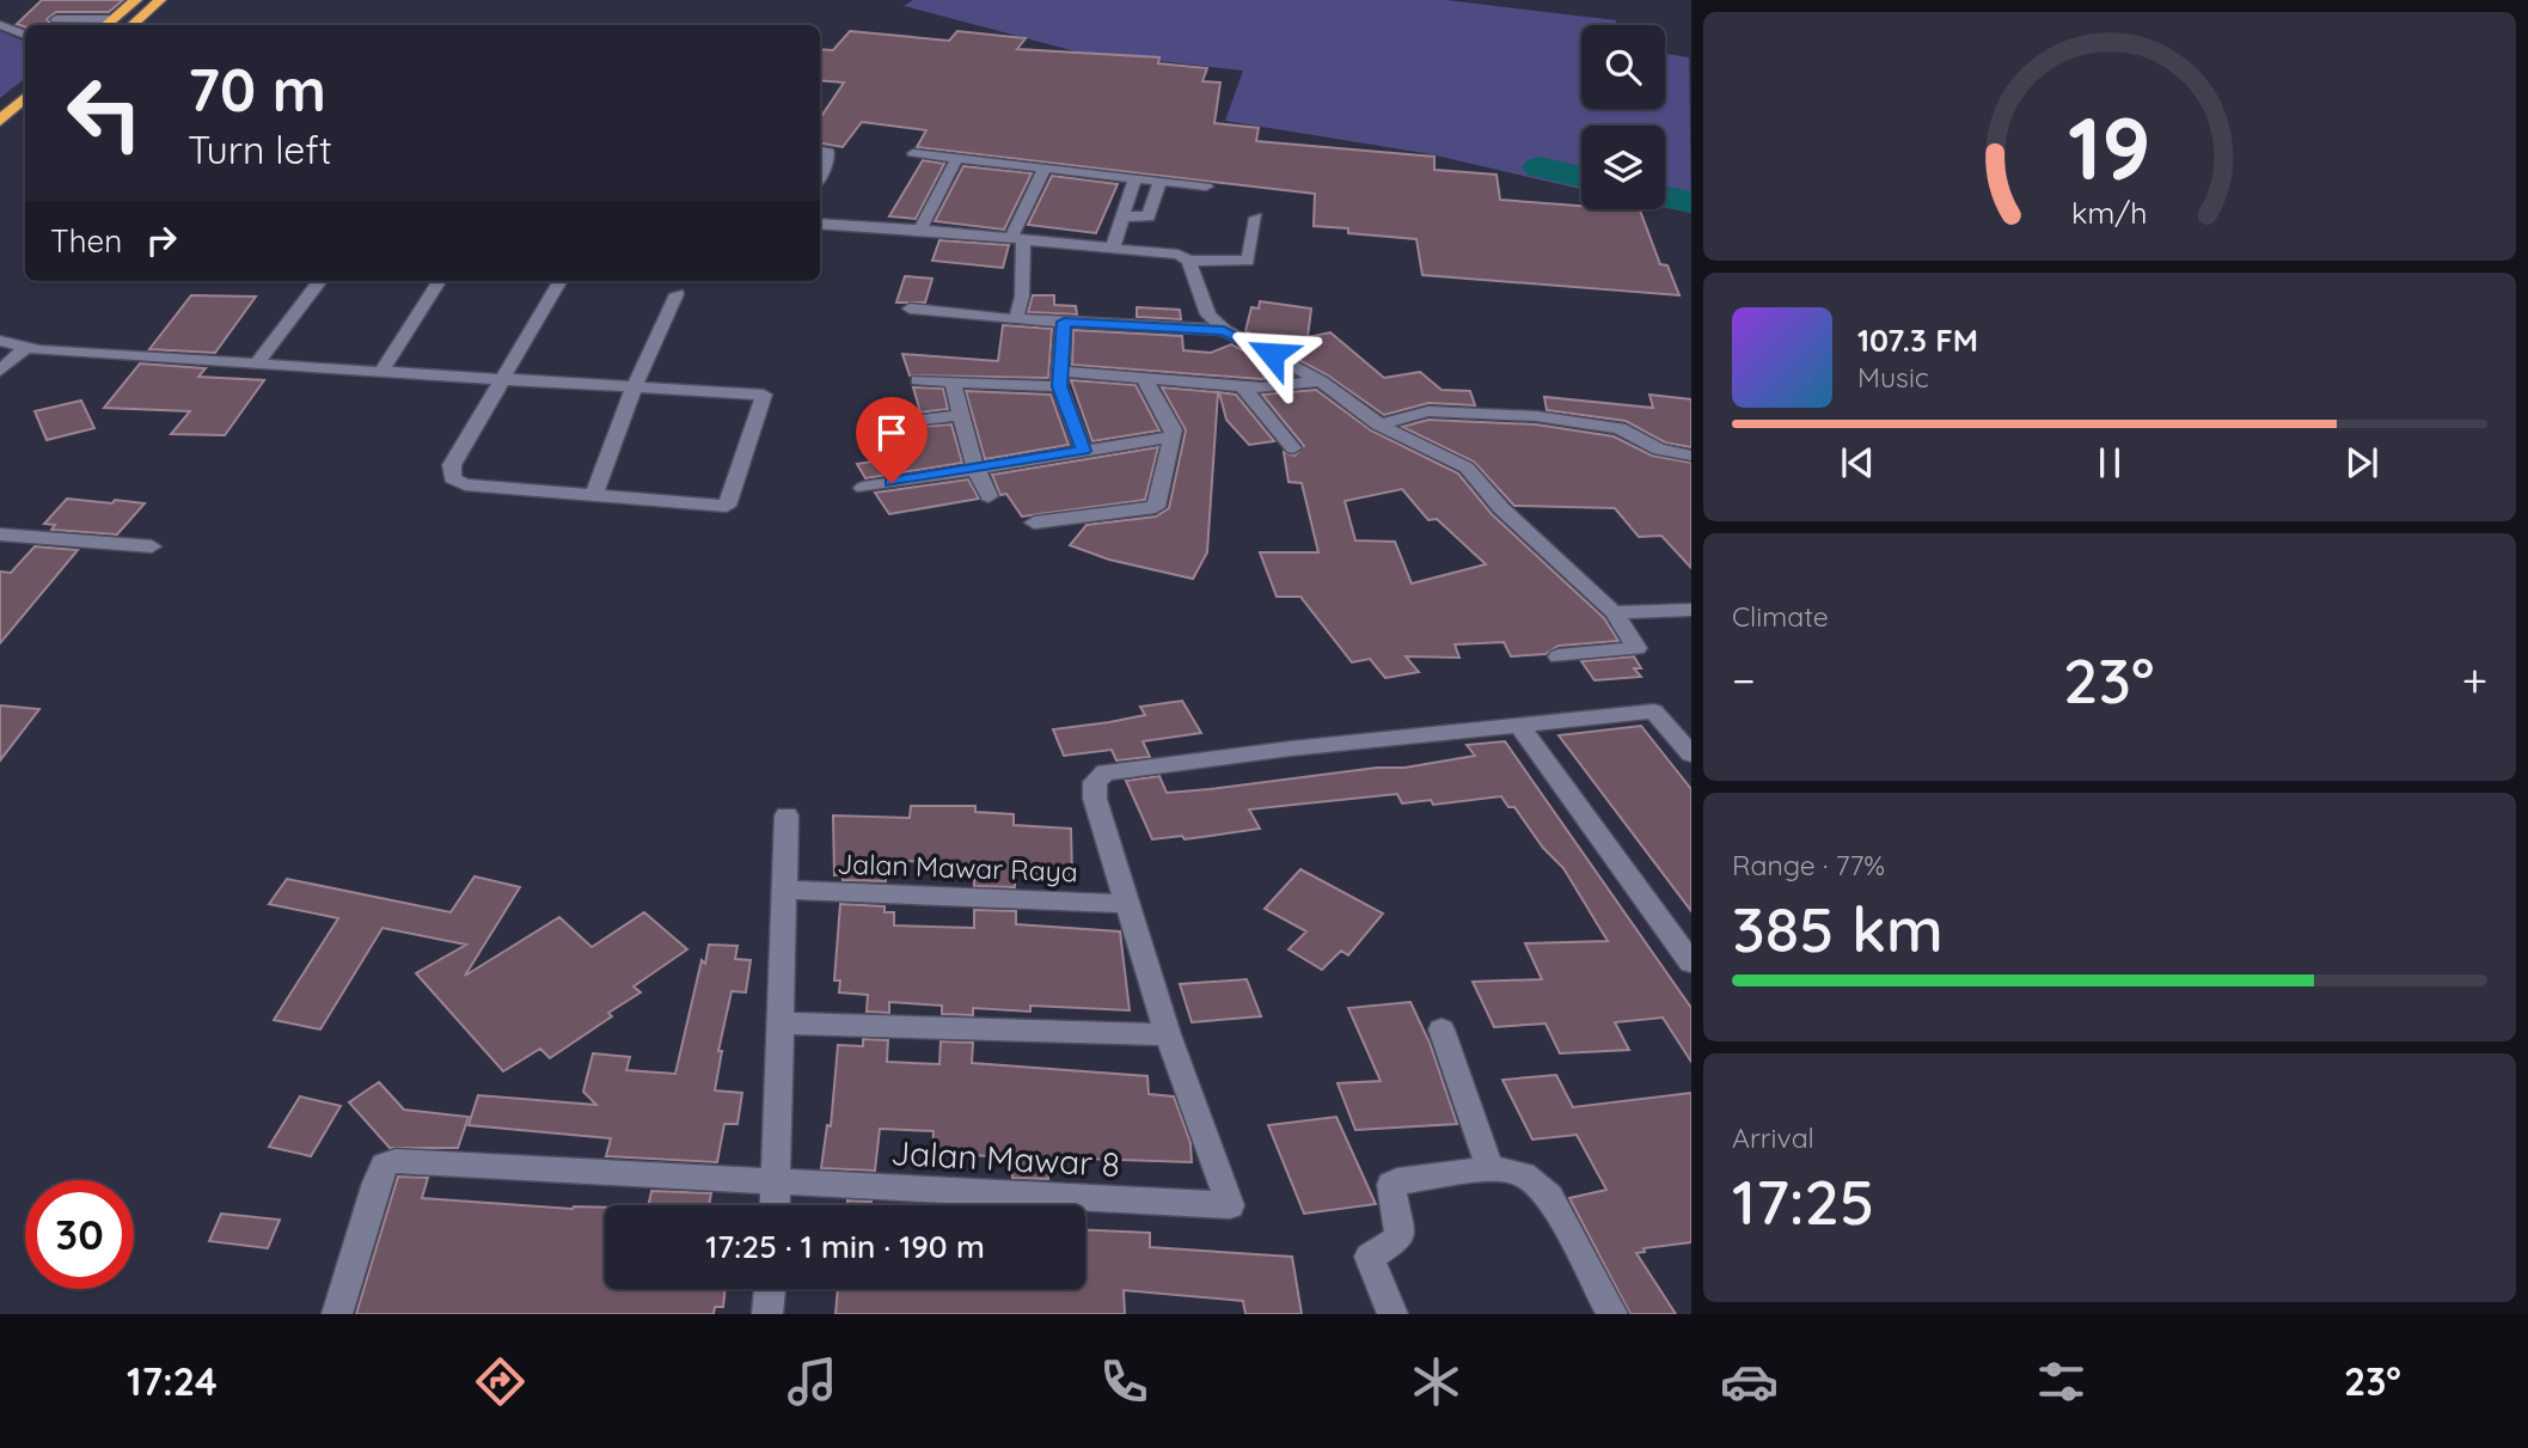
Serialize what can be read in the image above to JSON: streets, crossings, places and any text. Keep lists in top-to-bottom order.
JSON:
{
  "streets": {
    "street": ["Jalan Mawar Raya", "Jalan Mawar 8"]
  },
  "page": {
    "turn": ["70 m", "Turn left"],
    "then": "Then",
    "song": ["107.3 FM", "Music"],
    "tile": [
      "Climate",
      ["Range · 77%", "385 km"],
      ["Arrival", "17:25"]
    ],
    "heat": ["−", "23°", "+"],
    "limit": "30",
    "trip": "17:25 · 1 min · 190 m",
    "tabs": ["17:24", "23°"],
    "gauge": ["19", "km/h"]
  }
}
